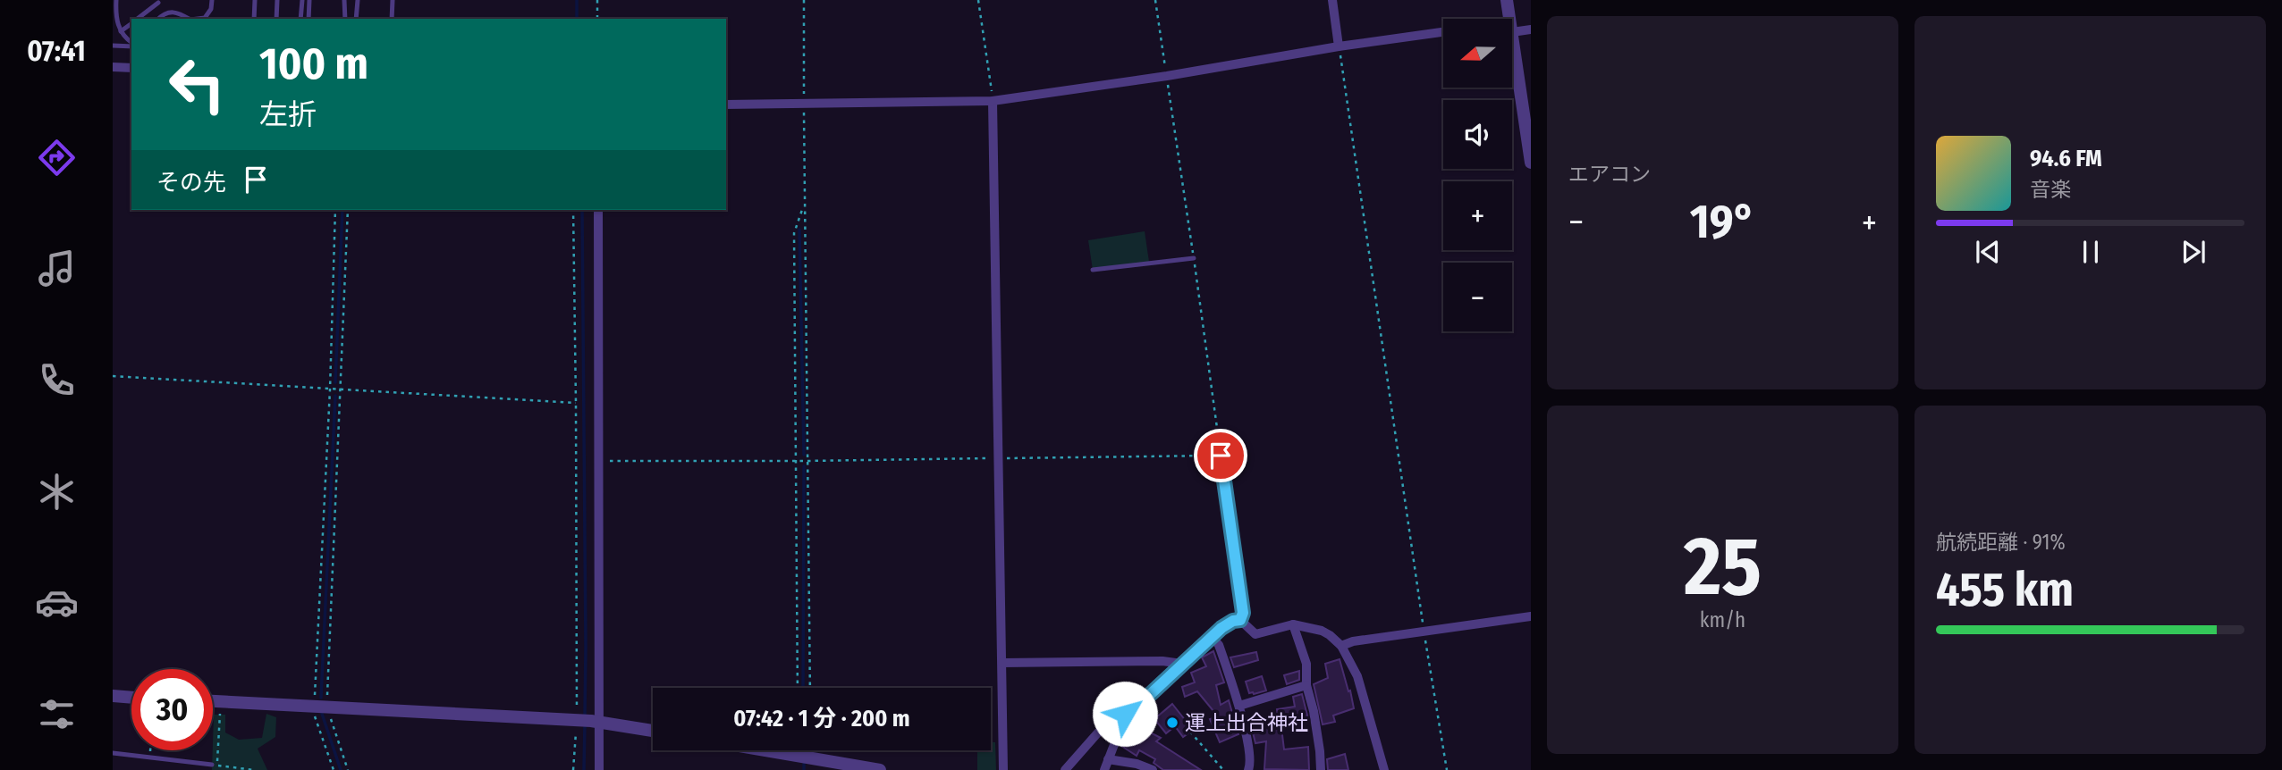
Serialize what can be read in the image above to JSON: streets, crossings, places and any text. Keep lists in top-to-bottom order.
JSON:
{
  "places": ["運上出合神社"],
  "north": "left",
  "page": {
    "tabs": "07:41",
    "tile": [
      "エアコン",
      ["25", "km/h"],
      ["航続距離 · 91%", "455 km"]
    ],
    "map_buttons": ["+", "−"],
    "turn": ["100 m", "左折"],
    "song": ["94.6 FM", "音楽"],
    "then": "その先",
    "heat": ["−", "19°", "+"],
    "limit": "30",
    "trip": "07:42 · 1 分 · 200 m"
  }
}
